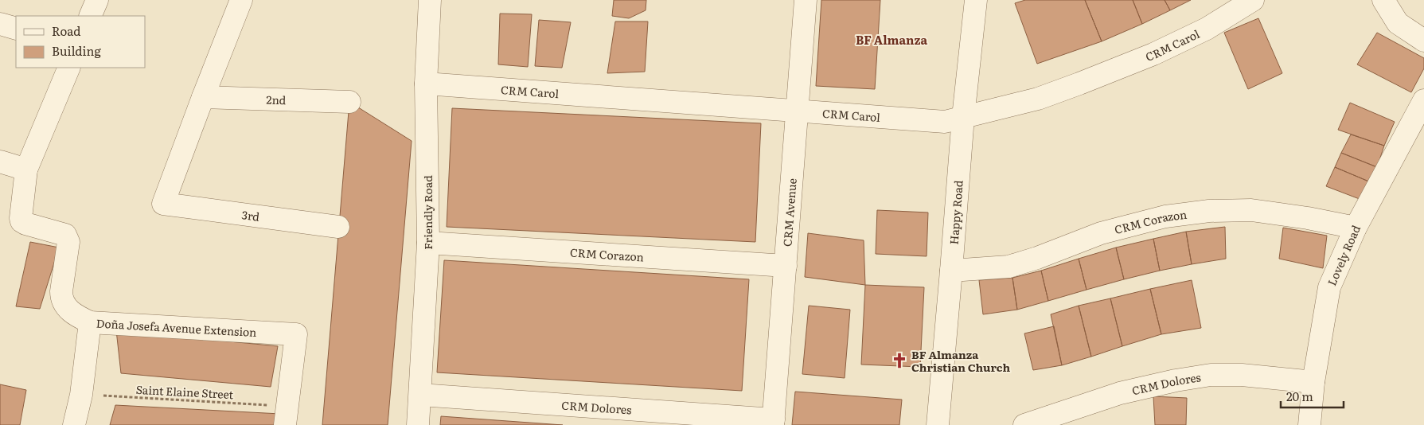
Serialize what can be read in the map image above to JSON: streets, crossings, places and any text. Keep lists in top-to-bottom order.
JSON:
{
  "streets": {
    "street": [
      "CRM Carol",
      "2nd",
      "Friendly Road",
      "CRM Avenue",
      "Happy Road",
      "3rd",
      "CRM Corazon",
      "Lovely Road",
      "Doña Josefa Avenue Extension",
      "CRM Dolores"
    ],
    "path": ["Saint Elaine Street"]
  },
  "crossings": [
    ["CRM Carol", "Friendly Road"],
    ["CRM Carol", "CRM Avenue"],
    ["CRM Carol", "Happy Road"],
    ["2nd", "3rd"],
    ["Friendly Road", "CRM Corazon"],
    ["Friendly Road", "CRM Dolores"],
    ["CRM Avenue", "CRM Corazon"],
    ["CRM Avenue", "CRM Dolores"],
    ["Happy Road", "CRM Corazon"],
    ["CRM Corazon", "Lovely Road"],
    ["Lovely Road", "CRM Dolores"],
    ["Doña Josefa Avenue Extension", "Saint Elaine Street"]
  ],
  "districts": ["BF Almanza"],
  "places": {
    "church": ["BF Almanza Christian Church"]
  },
  "legend": ["Road", "Building"],
  "scale_bar": "20 m"
}
